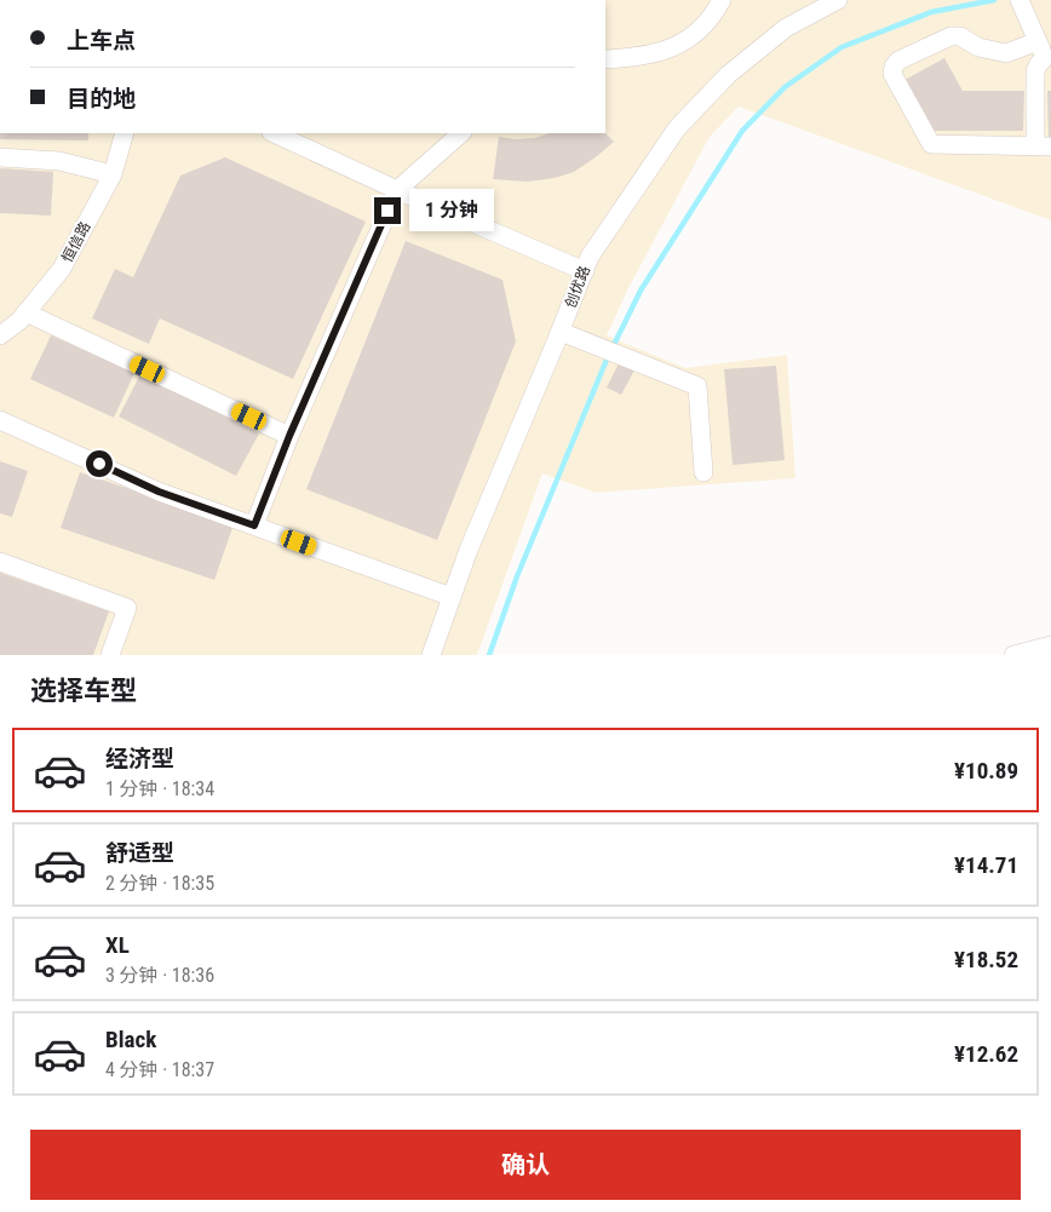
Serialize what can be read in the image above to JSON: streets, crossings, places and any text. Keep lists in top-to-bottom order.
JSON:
{
  "streets": {
    "street": ["恒信路", "创优路"]
  },
  "page": {
    "banner": ["上车点", "目的地"],
    "bubble": "1 分钟",
    "heading": "选择车型",
    "list": [
      {
        "name": "经济型",
        "note": "1 分钟 · 18:34",
        "value": "¥10.89"
      },
      {
        "name": "舒适型",
        "note": "2 分钟 · 18:35",
        "value": "¥14.71"
      },
      {
        "name": "XL",
        "note": "3 分钟 · 18:36",
        "value": "¥18.52"
      },
      {
        "name": "Black",
        "note": "4 分钟 · 18:37",
        "value": "¥12.62"
      }
    ],
    "buttons": "确认"
  }
}
